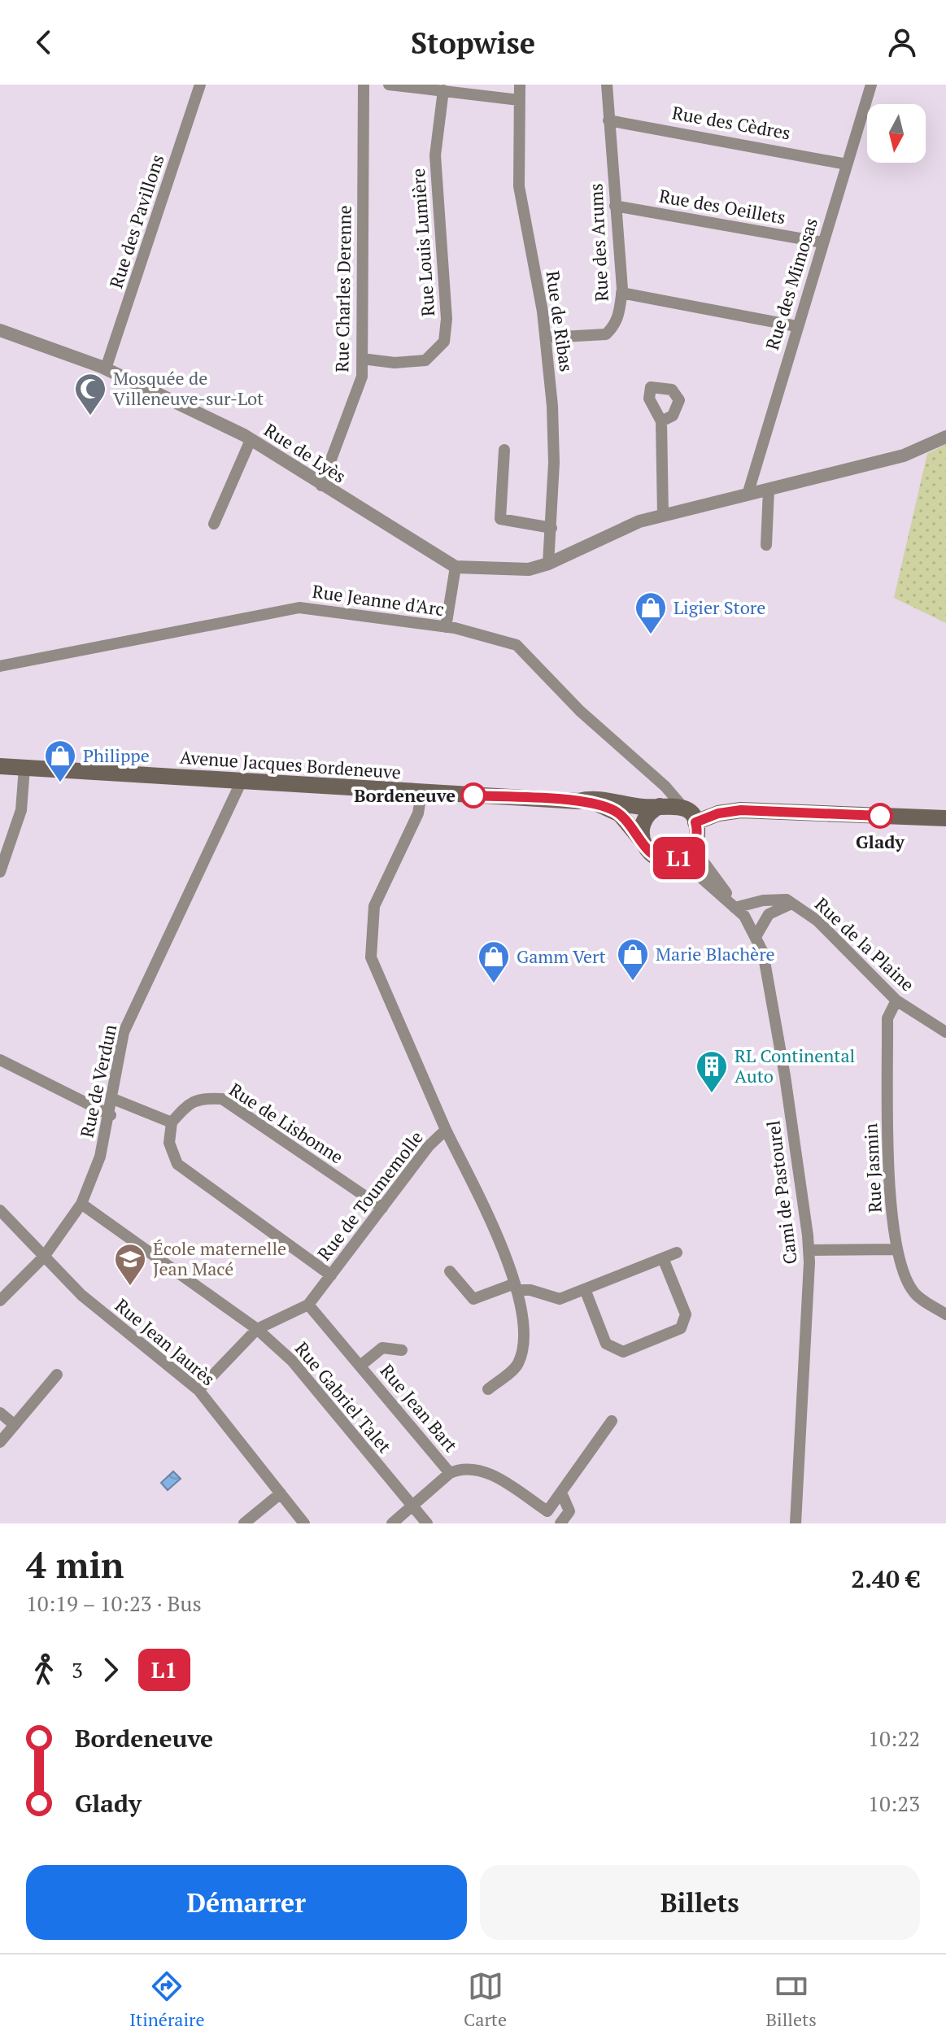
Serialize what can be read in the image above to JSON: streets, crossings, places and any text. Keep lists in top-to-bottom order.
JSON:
{
  "streets": {
    "main road": ["Avenue Jacques Bordeneuve"],
    "street": [
      "Rue des Cèdres",
      "Rue des Oeillets",
      "Rue des Pavillons",
      "Rue Louis Lumière",
      "Rue des Arums",
      "Rue des Mimosas",
      "Rue Charles Derenne",
      "Rue de Ribas",
      "Rue de Lyès",
      "Rue Jeanne d'Arc",
      "Rue de la Plaine",
      "Rue de Verdun",
      "Rue de Lisbonne",
      "Rue Jasmin",
      "Cami de Pastourel",
      "Rue de Toumemolle",
      "Rue Jean Jaurès",
      "Rue Gabriel Talet",
      "Rue Jean Bart"
    ]
  },
  "crossings": [
    ["Rue des Cèdres", "Rue des Arums"],
    ["Rue des Cèdres", "Rue des Mimosas"],
    ["Rue des Oeillets", "Rue des Arums"],
    ["Rue des Oeillets", "Rue des Mimosas"],
    ["Rue des Pavillons", "Rue de Lyès"],
    ["Rue Louis Lumière", "Rue Charles Derenne"],
    ["Rue des Arums", "Rue de Ribas"],
    ["Rue Charles Derenne", "Rue de Lyès"],
    ["Rue Jeanne d'Arc", "Avenue Jacques Bordeneuve"],
    ["Rue Jeanne d'Arc", "Cami de Pastourel"],
    ["Avenue Jacques Bordeneuve", "Rue de Verdun"],
    ["Avenue Jacques Bordeneuve", "Cami de Pastourel"],
    ["Avenue Jacques Bordeneuve", "Rue de Toumemolle"],
    ["Rue de la Plaine", "Rue Jasmin"],
    ["Rue de la Plaine", "Cami de Pastourel"],
    ["Rue de Verdun", "Rue Jean Jaurès"],
    ["Rue de Verdun", "Rue Gabriel Talet"],
    ["Rue de Lisbonne", "Rue de Toumemolle"],
    ["Rue de Toumemolle", "Rue Jean Jaurès"],
    ["Rue de Toumemolle", "Rue Gabriel Talet"],
    ["Rue de Toumemolle", "Rue Jean Bart"]
  ],
  "places": {
    "mosque": ["Mosquée de Villeneuve-sur-Lot"],
    "shop": [
      "Ligier Store",
      "Philippe",
      "Marie Blachère",
      "Gamm Vert"
    ],
    "other": ["Bordeneuve", "Glady"],
    "building": ["RL Continental Auto"],
    "school or university": ["École maternelle Jean Macé"]
  },
  "lines": ["bus line L1"],
  "north": "bottom",
  "page": {
    "header": "Stopwise",
    "on_map": "L1",
    "heading": ["4 min", "10:19 – 10:23 · Bus", "2.40 €"],
    "legs": ["3", "L1"],
    "list": [
      {
        "name": "Bordeneuve",
        "value": "10:22"
      },
      {
        "name": "Glady",
        "value": "10:23"
      }
    ],
    "buttons": ["Démarrer", "Billets"],
    "tabs": ["Itinéraire", "Carte", "Billets"]
  }
}
